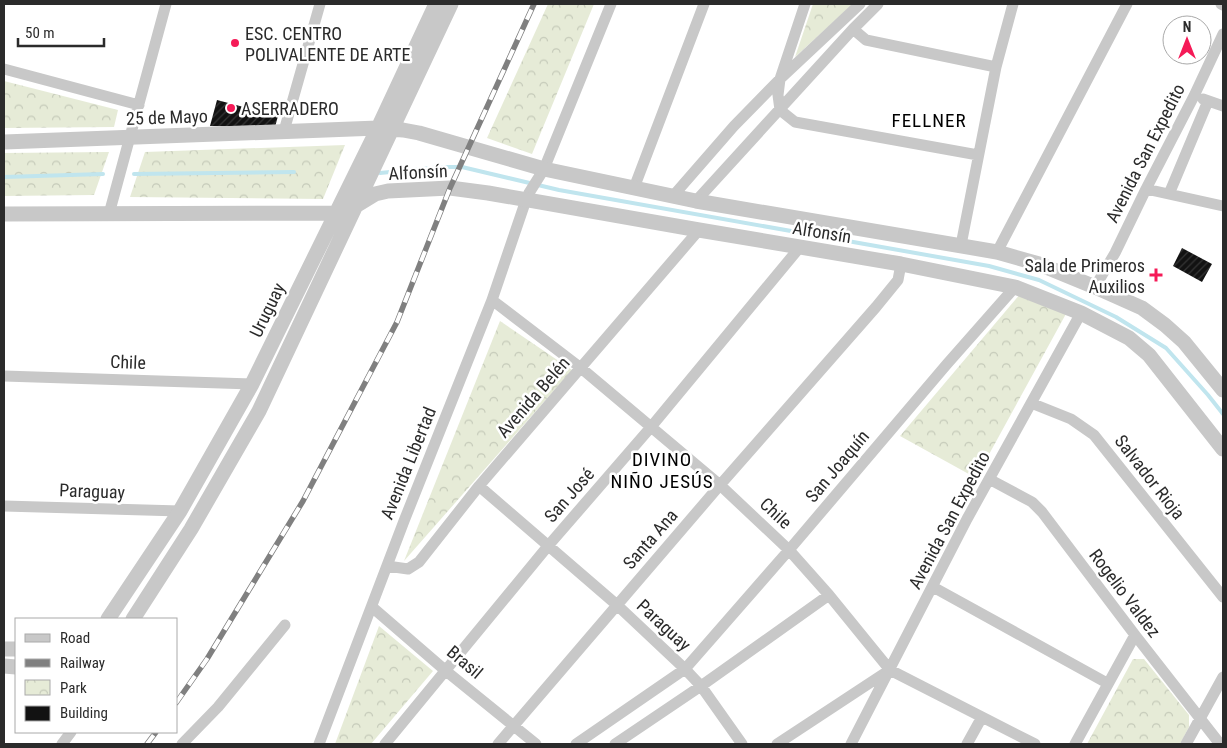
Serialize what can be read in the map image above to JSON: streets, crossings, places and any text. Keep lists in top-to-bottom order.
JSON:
{
  "streets": {
    "street": [
      "25 de Mayo",
      "Avenida San Expedito",
      "Alfonsín",
      "Uruguay",
      "Chile",
      "Avenida Belén",
      "Avenida Libertad",
      "San Joaquín",
      "Salvador Rioja",
      "Paraguay",
      "San José",
      "Santa Ana",
      "Rogelio Valdez",
      "Brasil"
    ]
  },
  "crossings": [
    ["25 de Mayo", "Alfonsín"],
    ["25 de Mayo", "Uruguay"],
    ["Avenida San Expedito", "Alfonsín"],
    ["Avenida San Expedito", "Chile"],
    ["Avenida San Expedito", "Salvador Rioja"],
    ["Avenida San Expedito", "Rogelio Valdez"],
    ["Alfonsín", "Uruguay"],
    ["Alfonsín", "Avenida Belén"],
    ["Alfonsín", "Avenida Libertad"],
    ["Alfonsín", "San Joaquín"],
    ["Alfonsín", "San José"],
    ["Alfonsín", "Santa Ana"],
    ["Uruguay", "Chile"],
    ["Uruguay", "Paraguay"],
    ["Chile", "Avenida Belén"],
    ["Chile", "Avenida Libertad"],
    ["Chile", "San Joaquín"],
    ["Chile", "San José"],
    ["Chile", "Santa Ana"],
    ["Avenida Belén", "Avenida Libertad"],
    ["Avenida Belén", "Paraguay"],
    ["Avenida Libertad", "Brasil"],
    ["San Joaquín", "Paraguay"],
    ["Paraguay", "San José"],
    ["Paraguay", "Santa Ana"],
    ["San José", "Brasil"],
    ["Santa Ana", "Brasil"]
  ],
  "districts": ["FELLNER", "DIVINO NIÑO JESÚS"],
  "places": {
    "other": ["ESC. CENTRO POLIVALENTE DE ARTE", "ASERRADERO"],
    "health": ["Sala de Primeros Auxilios"]
  },
  "legend": [
    "Road",
    "Railway",
    "Park",
    "Building"
  ],
  "scale_bar": "50 m",
  "north": "top"
}
